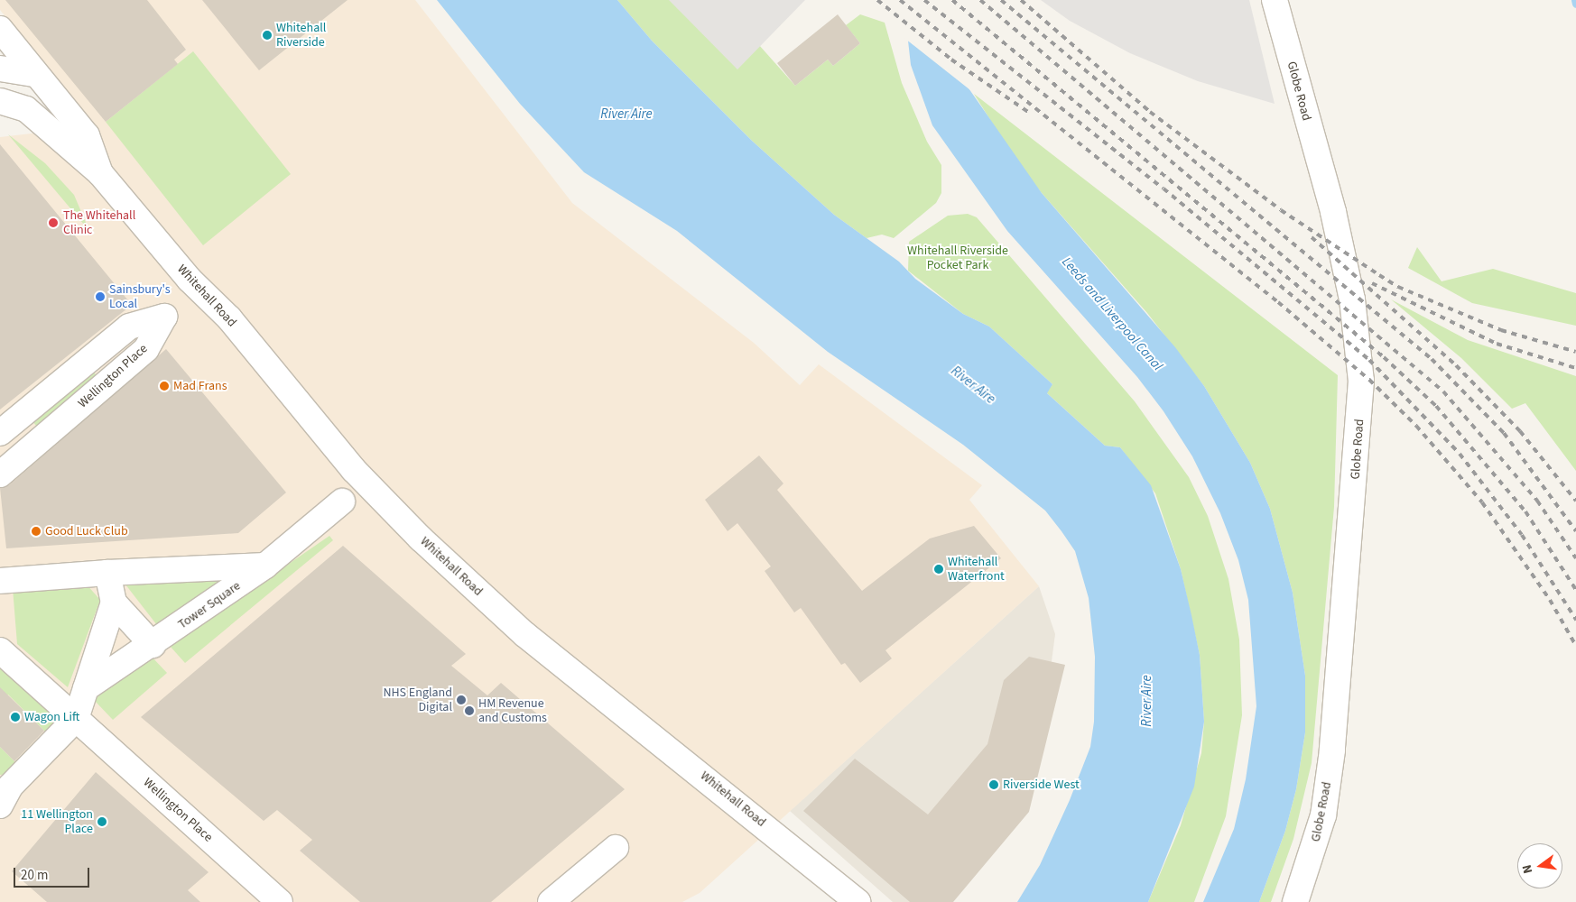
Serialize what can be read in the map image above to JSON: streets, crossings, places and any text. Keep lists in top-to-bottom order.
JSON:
{
  "streets": {
    "street": [
      "Globe Road",
      "Whitehall Road",
      "Wellington Place",
      "Tower Square"
    ]
  },
  "water": ["River Aire", "Leeds and Liverpool Canal"],
  "parks": ["Whitehall Riverside Pocket Park"],
  "places": [
    "Whitehall Riverside",
    "The Whitehall Clinic",
    "Sainsbury's Local",
    "Mad Frans",
    "Good Luck Club",
    "Whitehall Waterfront",
    "NHS England Digital",
    "HM Revenue and Customs",
    "Wagon Lift",
    "Riverside West",
    "11 Wellington Place"
  ],
  "scale_bar": "20 m",
  "north": "left"
}
